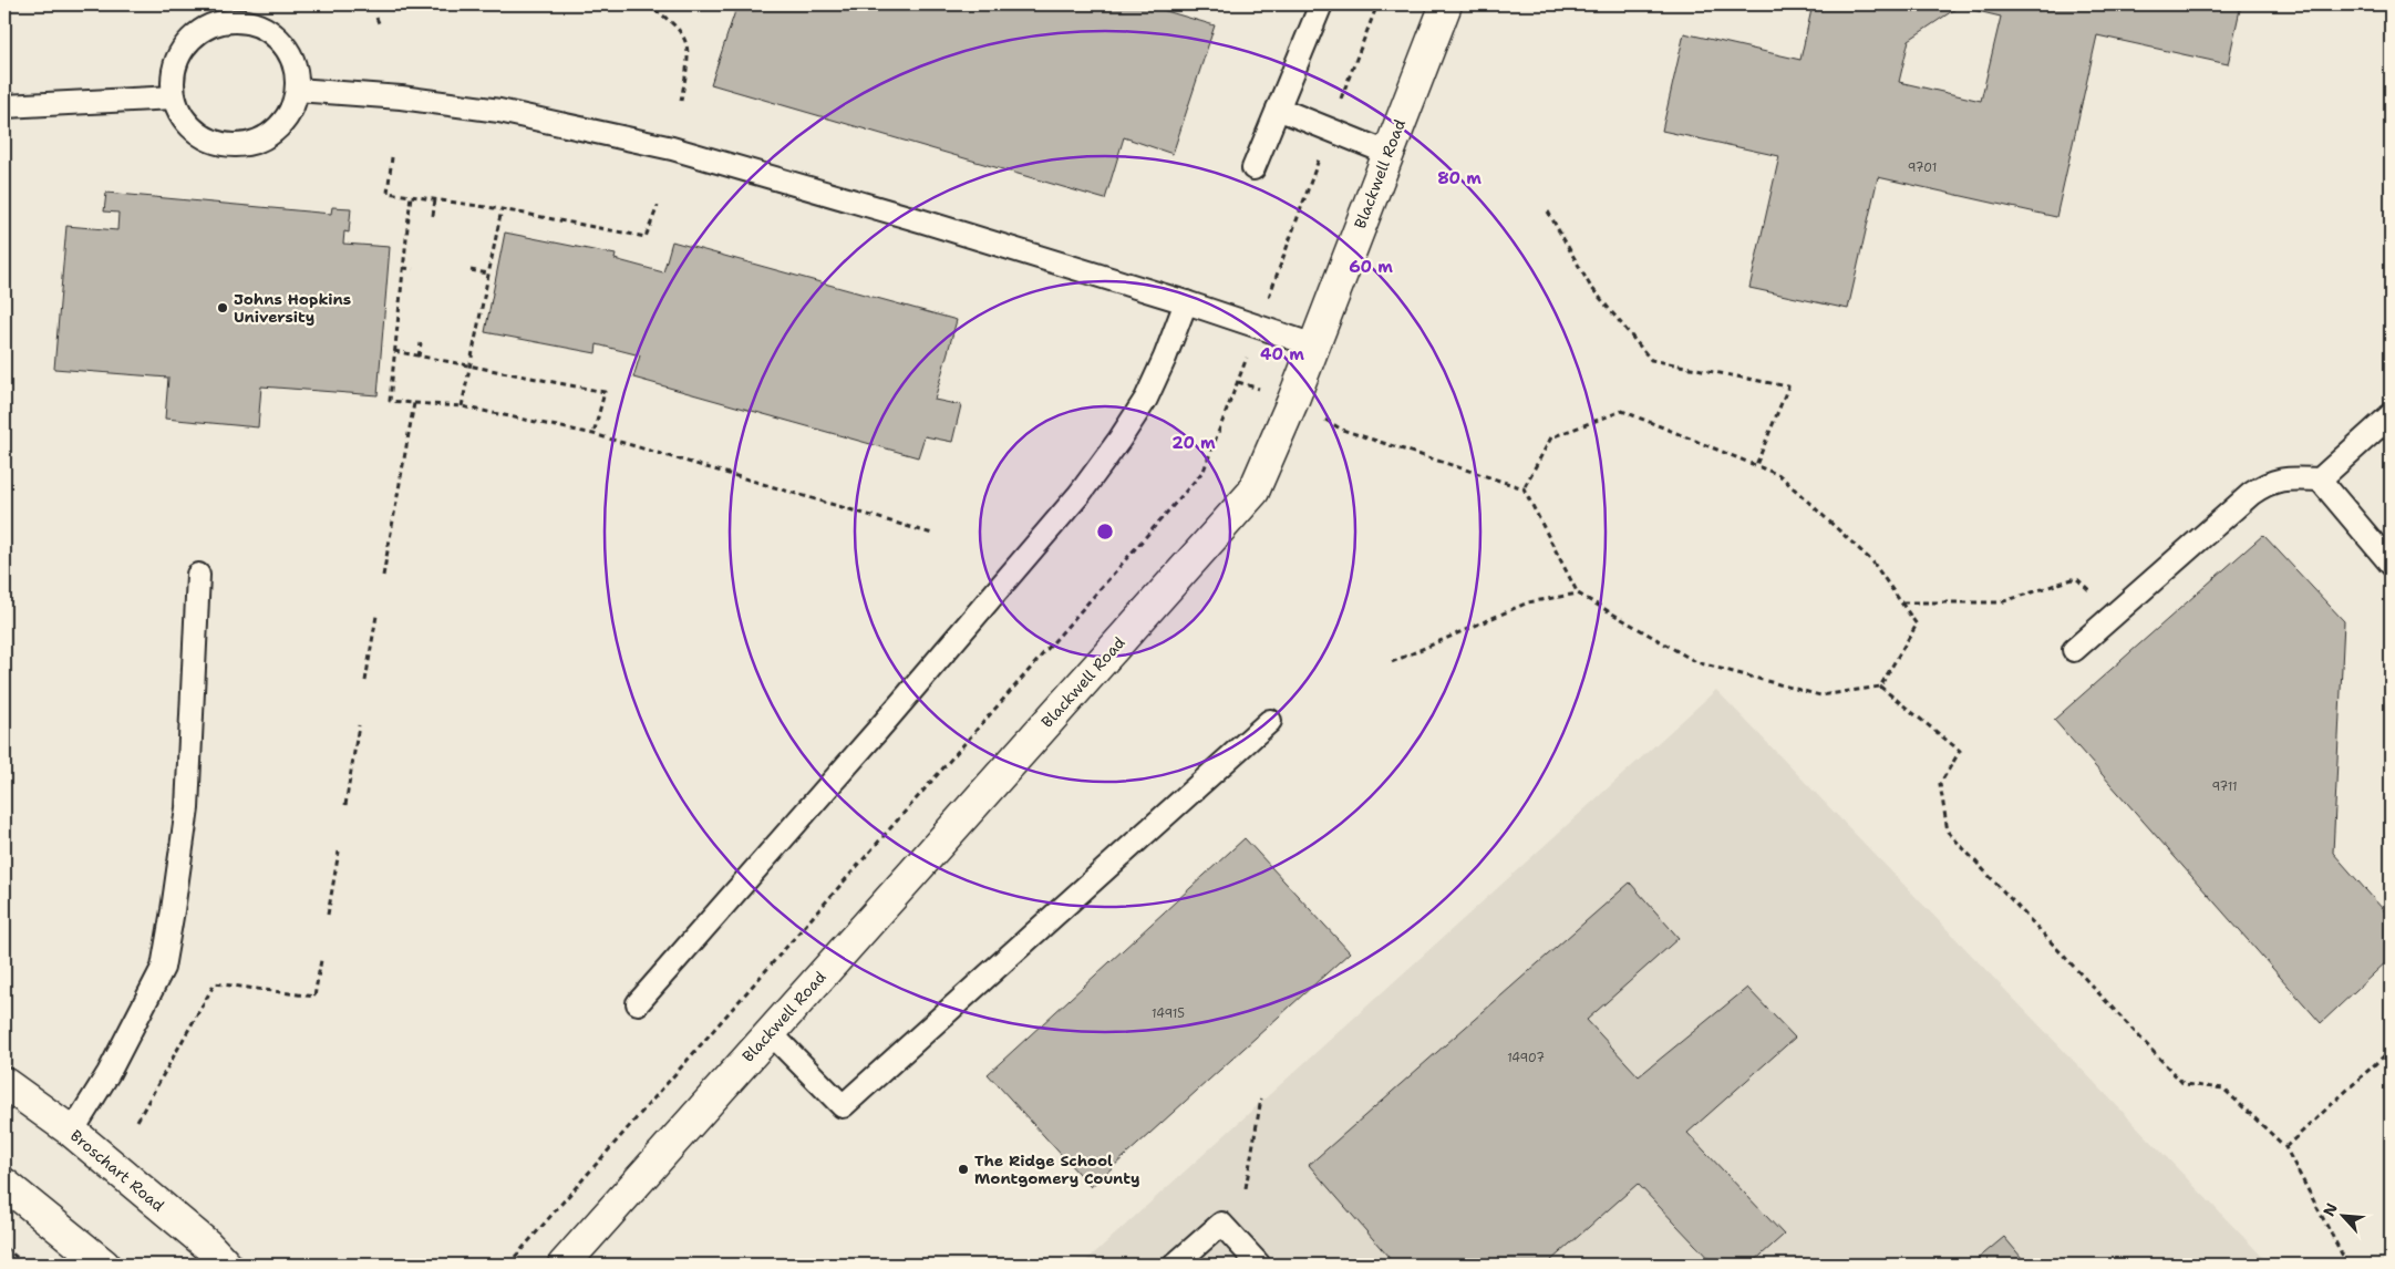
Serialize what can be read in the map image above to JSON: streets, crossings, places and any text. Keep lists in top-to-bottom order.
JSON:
{
  "streets": {
    "street": ["Blackwell Road", "Broschart Road"]
  },
  "places": ["Johns Hopkins University", "The Ridge School Montgomery County"],
  "house_numbers": [
    "9701",
    "9711",
    "14915",
    "14907"
  ],
  "north": "top left",
  "rings": [
    "80 m",
    "60 m",
    "40 m",
    "20 m"
  ]
}
